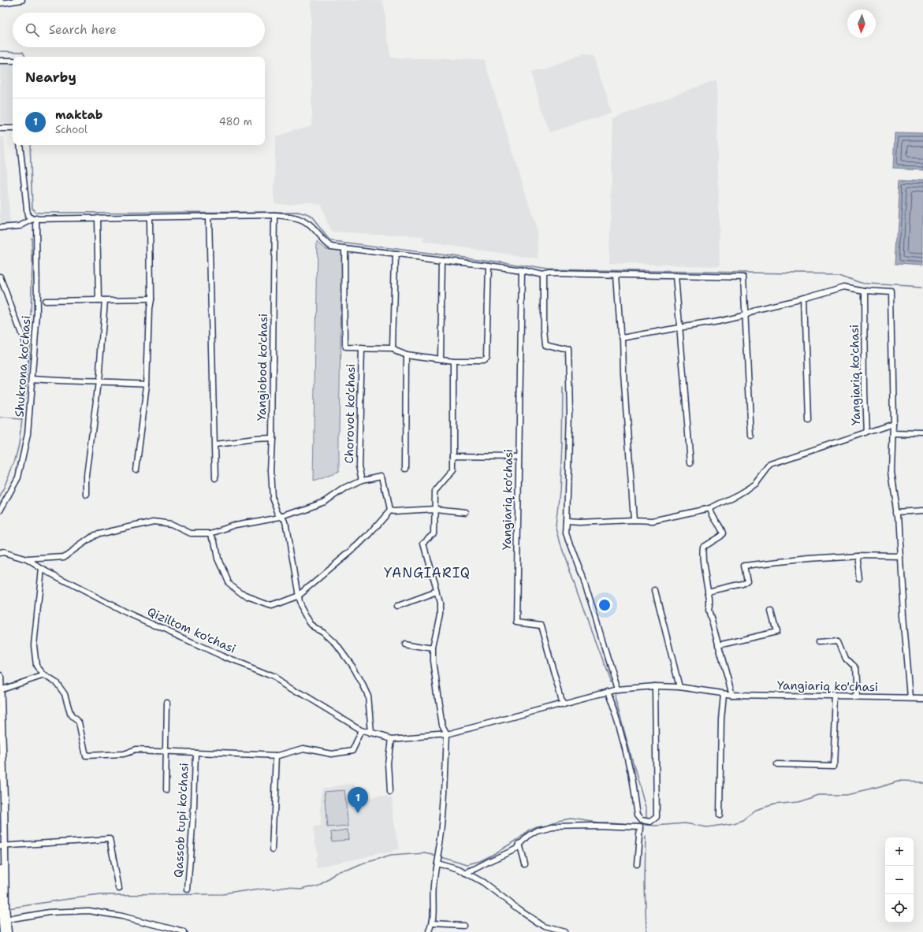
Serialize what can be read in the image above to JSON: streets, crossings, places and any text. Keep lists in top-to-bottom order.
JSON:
{
  "streets": {
    "street": [
      "Shukrona ko'chasi",
      "Yangiobod ko'chasi",
      "Yangiariq ko'chasi",
      "Chorovot ko'chasi",
      "Qiziltom ko'chasi",
      "Qassob tupi ko'chasi"
    ]
  },
  "crossings": [
    ["Qiziltom ko'chasi", "Qassob tupi ko'chasi"]
  ],
  "districts": ["YANGIARIQ"],
  "north": "bottom",
  "page": {
    "search": "Search here",
    "heading": "Nearby",
    "list": [
      {
        "mark": "1",
        "name": "maktab",
        "note": "School",
        "value": "480 m"
      }
    ],
    "pins": "1",
    "map_buttons": ["+", "−"]
  }
}
